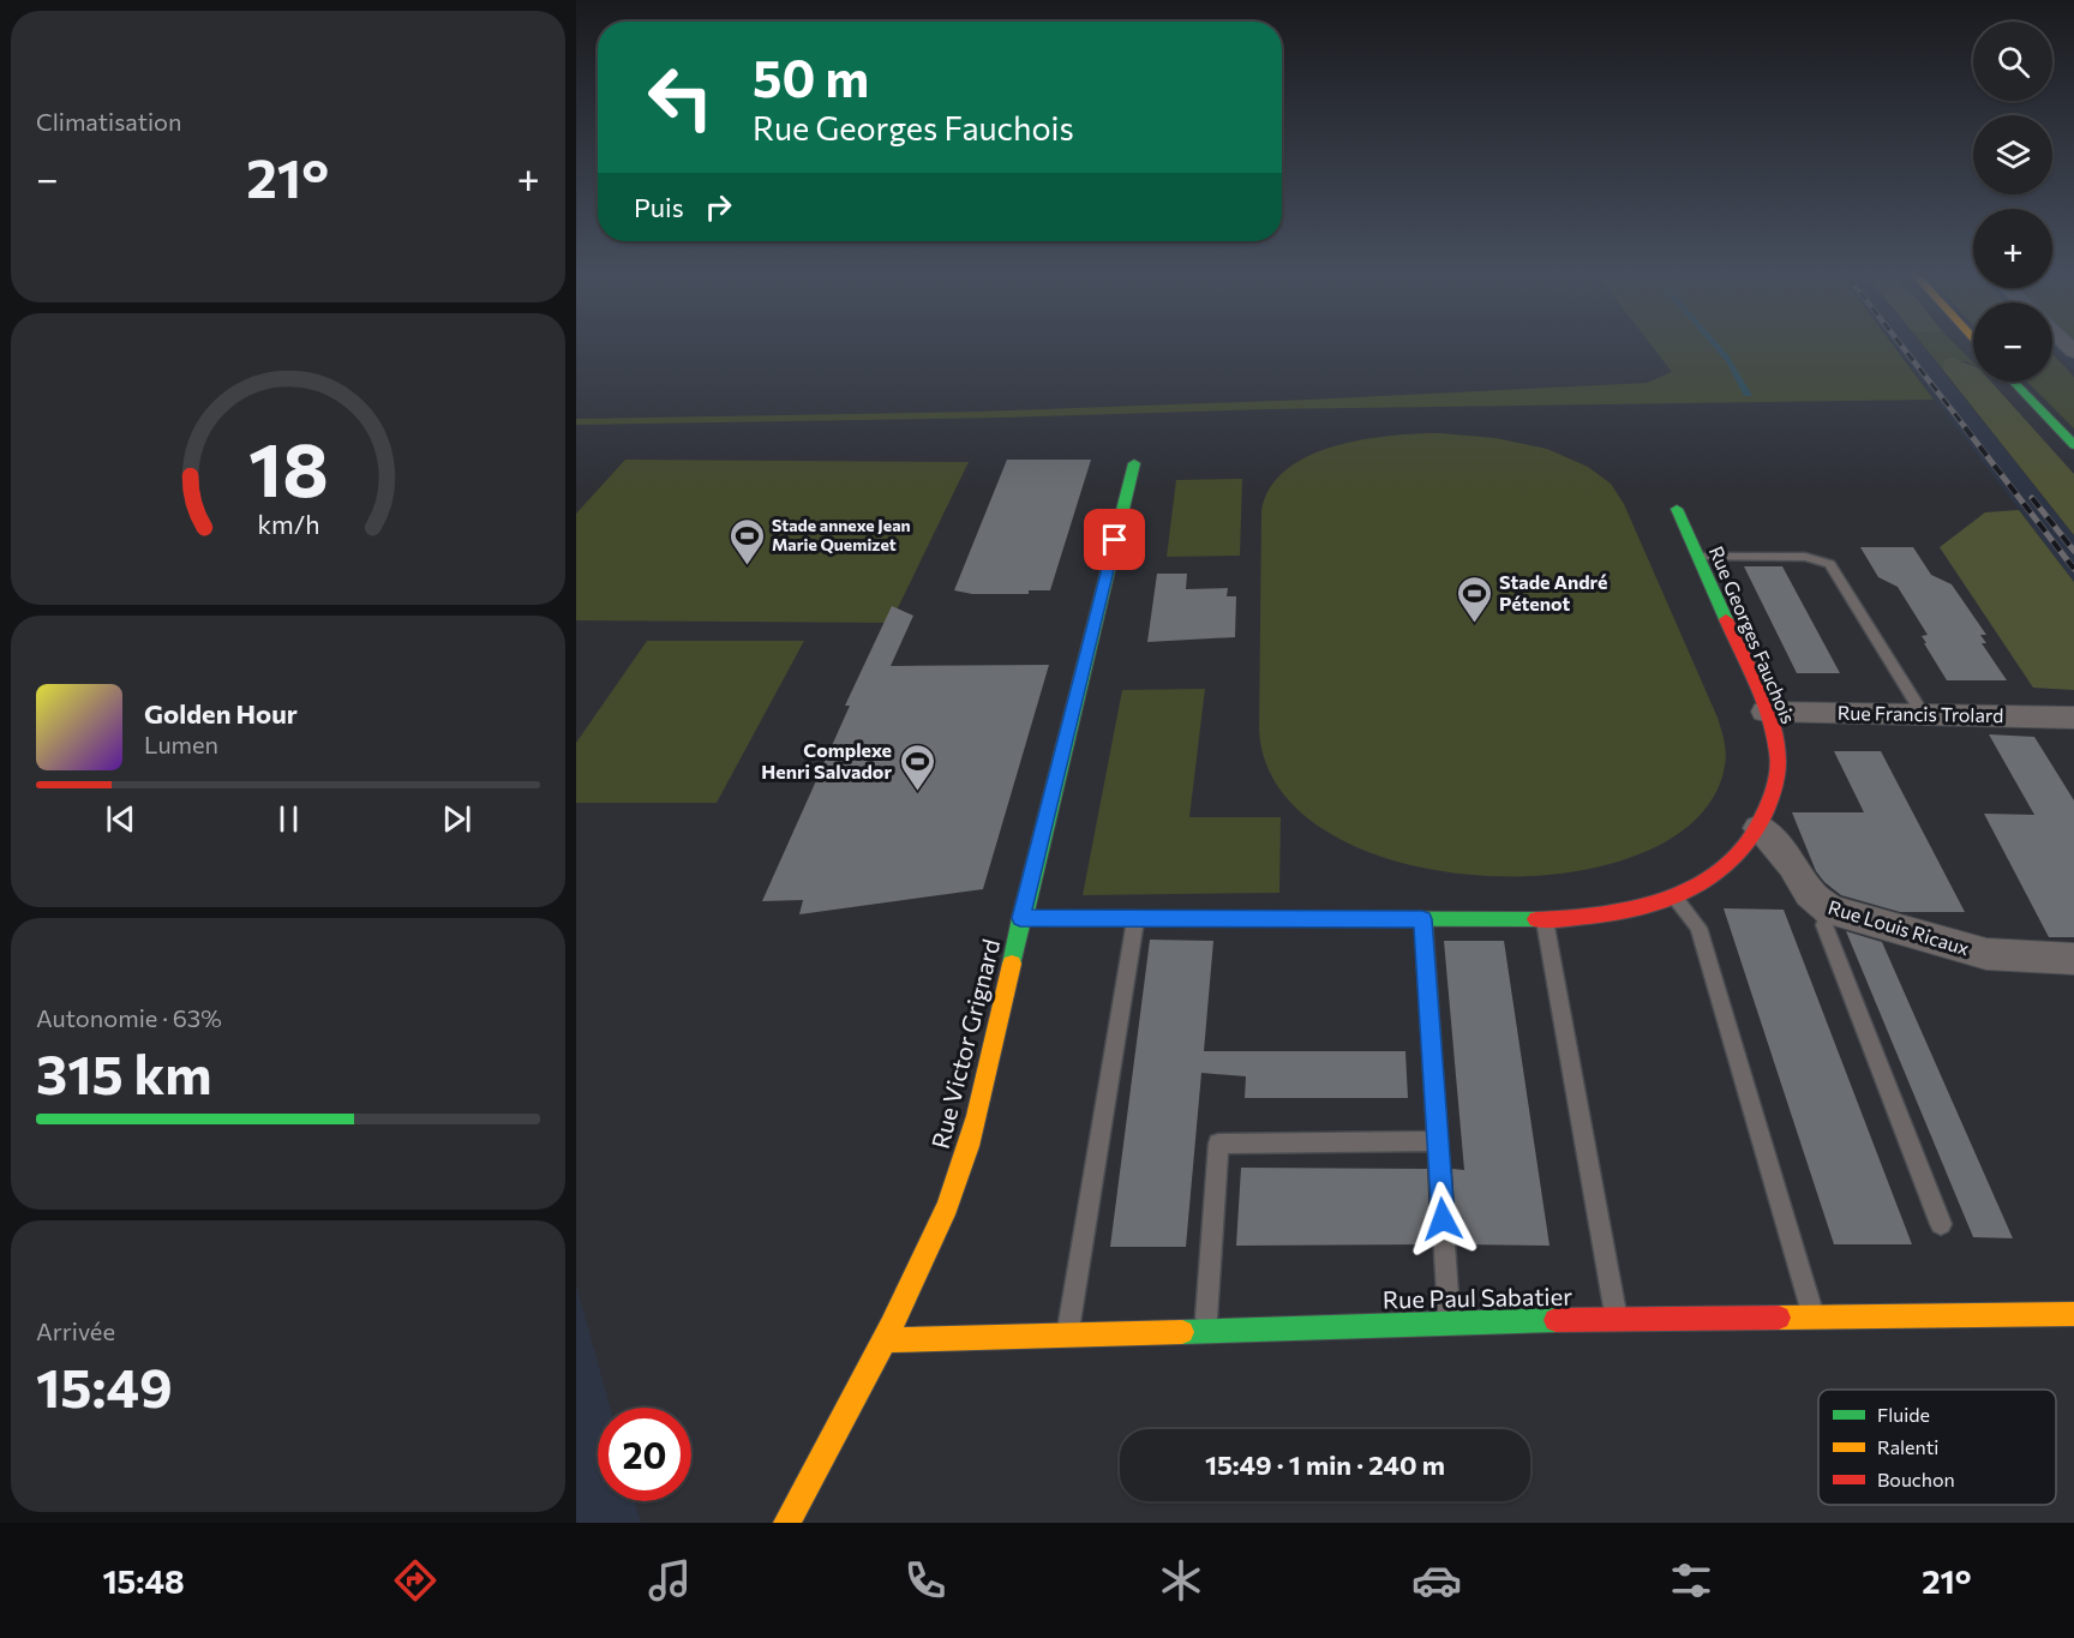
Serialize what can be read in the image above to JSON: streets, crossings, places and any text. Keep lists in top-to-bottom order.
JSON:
{
  "streets": {
    "street": [
      "Rue Georges Fauchois",
      "Rue Francis Trolard",
      "Rue Louis Ricaux",
      "Rue Victor Grignard",
      "Rue Paul Sabatier"
    ]
  },
  "crossings": [
    ["Rue Georges Fauchois", "Rue Francis Trolard"],
    ["Rue Georges Fauchois", "Rue Louis Ricaux"],
    ["Rue Georges Fauchois", "Rue Victor Grignard"],
    ["Rue Victor Grignard", "Rue Paul Sabatier"]
  ],
  "places": {
    "sports": ["Stade annexe Jean Marie Quemizet", "Stade André Pétenot", "Complexe Henri Salvador"]
  },
  "legend": ["Fluide", "Ralenti", "Bouchon"],
  "page": {
    "tile": [
      "Climatisation",
      ["Autonomie · 63%", "315 km"],
      ["Arrivée", "15:49"]
    ],
    "map_buttons": ["+", "−"],
    "turn": ["50 m", "Rue Georges Fauchois"],
    "heat": ["−", "21°", "+"],
    "then": "Puis",
    "song": ["Golden Hour", "Lumen"],
    "limit": "20",
    "trip": "15:49 · 1 min · 240 m",
    "tabs": ["15:48", "21°"],
    "gauge": ["18", "km/h"]
  }
}
